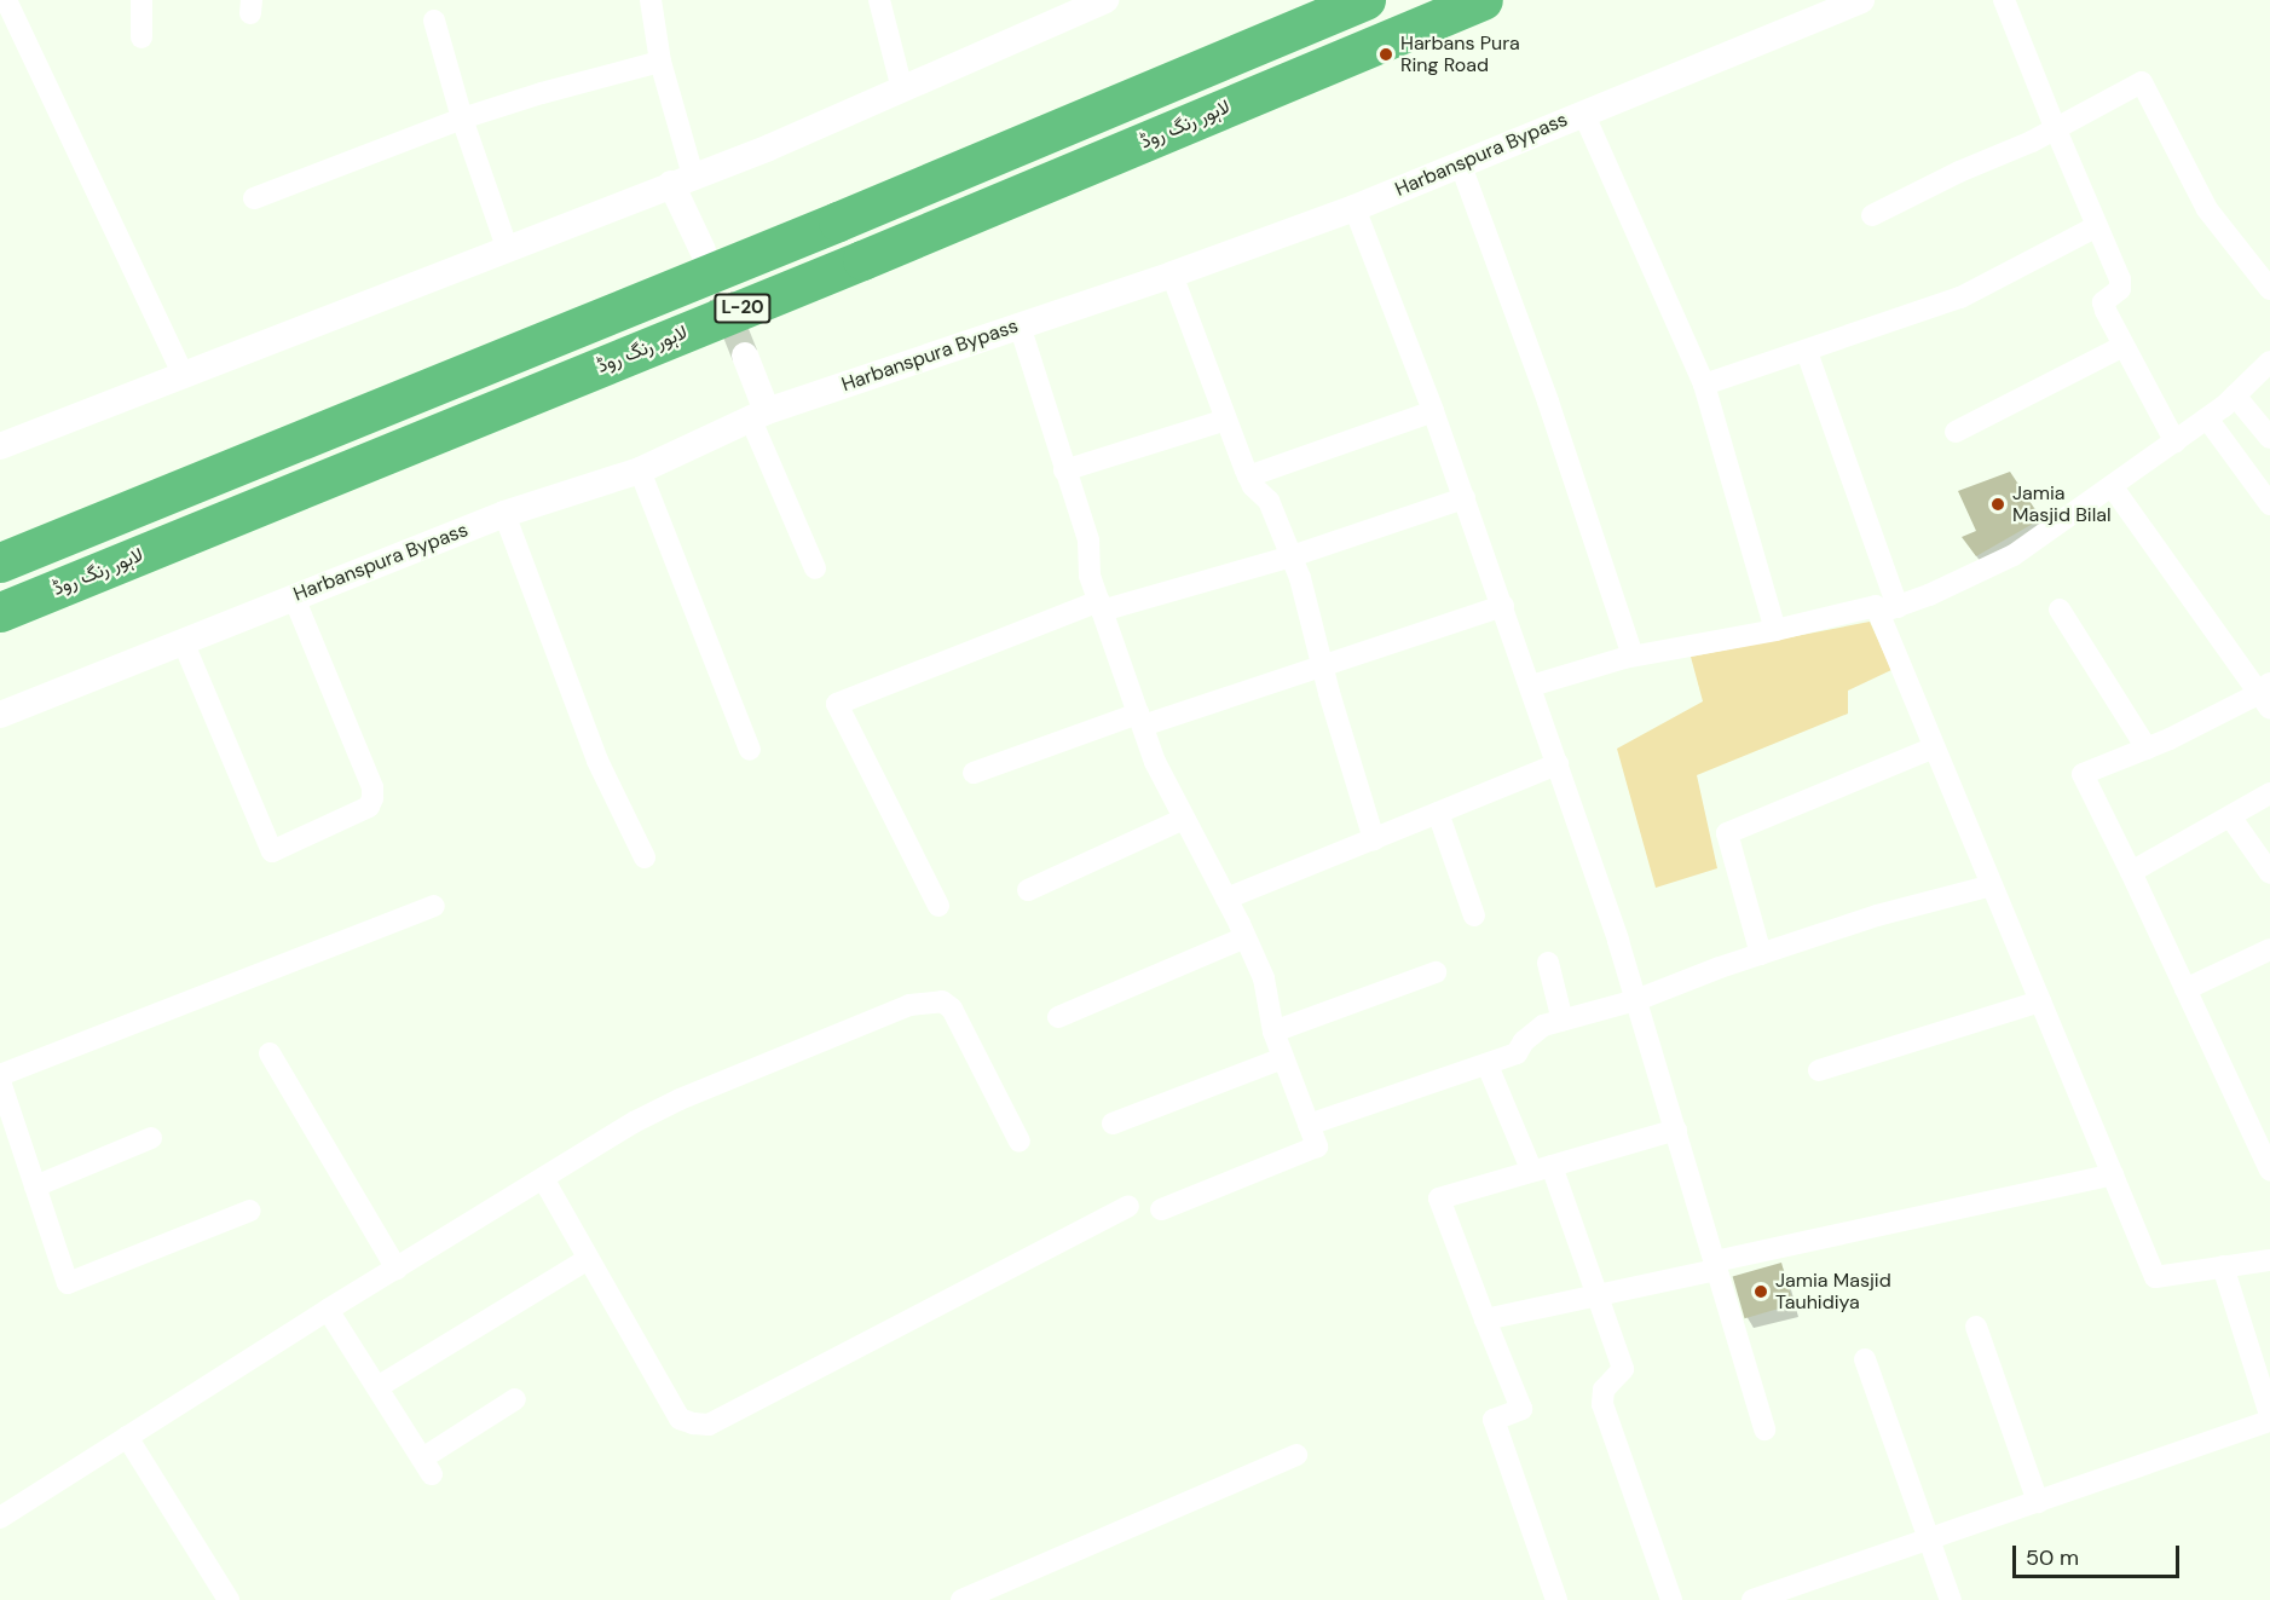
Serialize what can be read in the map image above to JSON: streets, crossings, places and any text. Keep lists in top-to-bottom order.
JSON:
{
  "streets": {
    "highway": ["لاہور رنگ روڈ", "L-20"],
    "street": ["Harbanspura Bypass"]
  },
  "places": ["Harbans Pura Ring Road", "Jamia Masjid Bilal", "Jamia Masjid Tauhidiya"],
  "scale_bar": "50 m"
}
